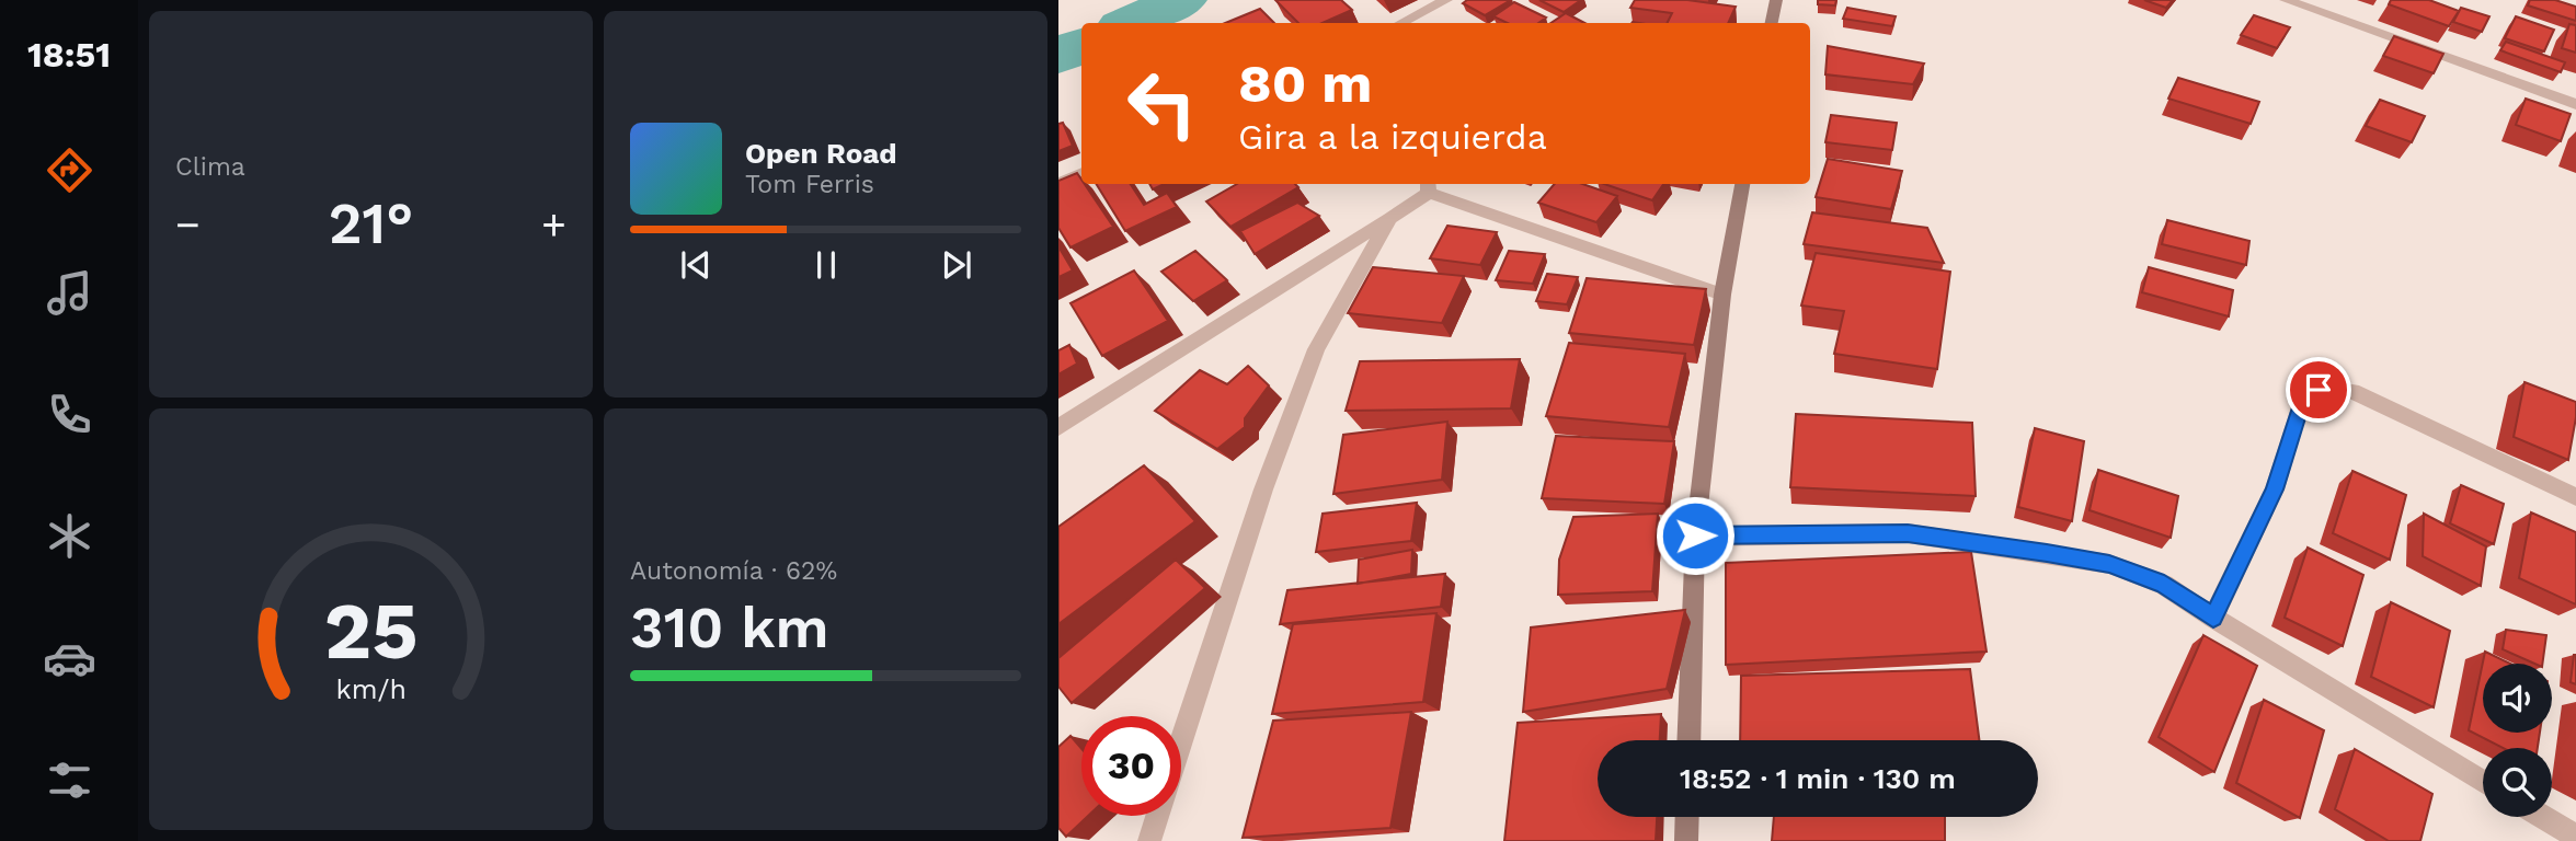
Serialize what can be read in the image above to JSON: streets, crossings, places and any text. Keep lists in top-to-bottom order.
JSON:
{
  "page": {
    "tabs": "18:51",
    "tile": [
      "Clima",
      ["Autonomía · 62%", "310 km"]
    ],
    "turn": ["80 m", "Gira a la izquierda"],
    "song": ["Open Road", "Tom Ferris"],
    "heat": ["−", "21°", "+"],
    "limit": "30",
    "trip": "18:52 · 1 min · 130 m",
    "gauge": ["25", "km/h"]
  }
}
